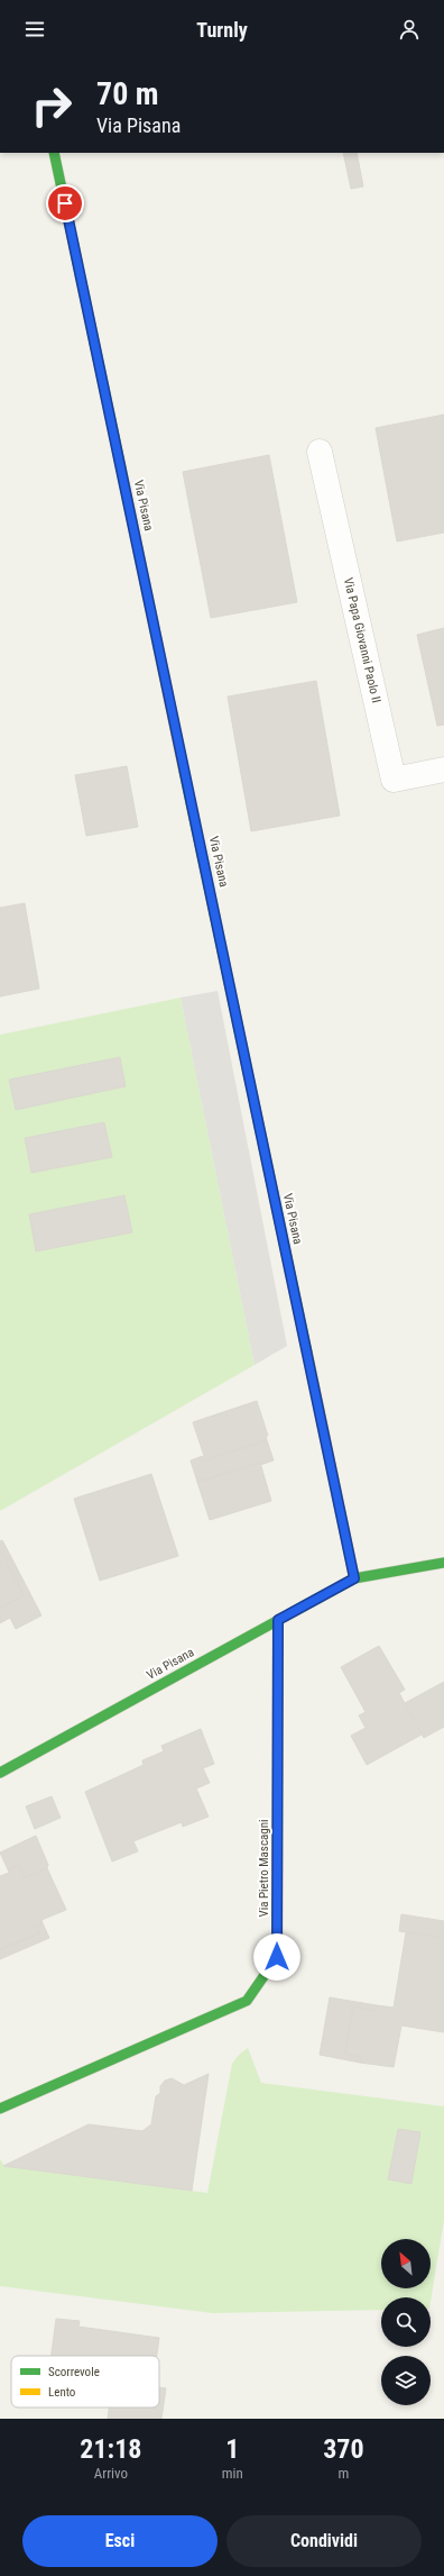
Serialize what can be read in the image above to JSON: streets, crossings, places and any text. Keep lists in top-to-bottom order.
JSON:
{
  "streets": {
    "street": ["Via Pisana", "Via Papa Giovanni Paolo II", "Via Pietro Mascagni"]
  },
  "crossings": [
    ["Via Pisana", "Via Pietro Mascagni"]
  ],
  "legend": ["Scorrevole", "Lento"],
  "north": "top left",
  "page": {
    "header": "Turnly",
    "turn": ["70 m", "Via Pisana"],
    "eta": [
      "21:18",
      "Arrivo",
      "1",
      "min",
      "370",
      "m"
    ],
    "buttons": ["Esci", "Condividi"]
  }
}
